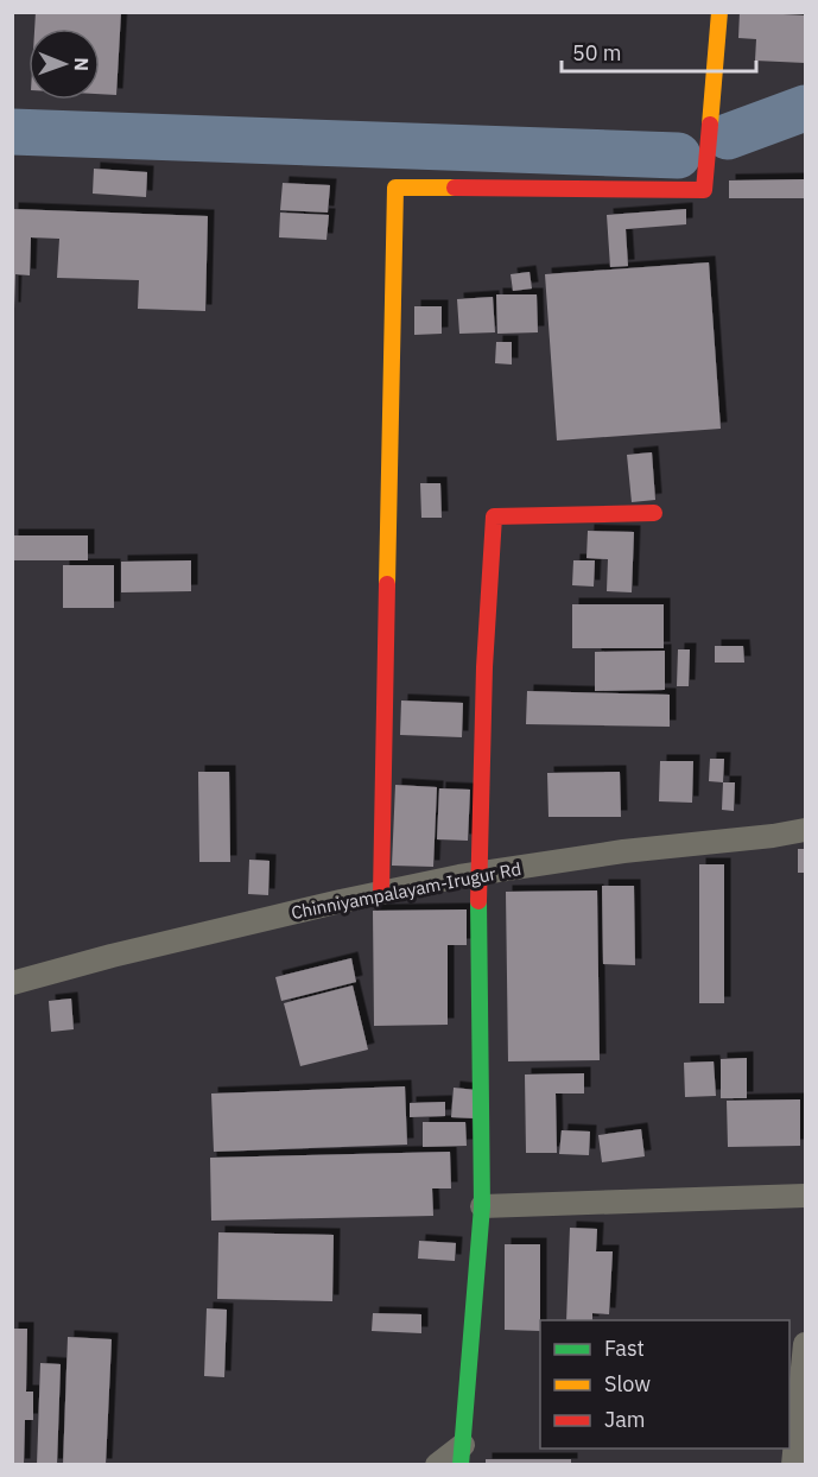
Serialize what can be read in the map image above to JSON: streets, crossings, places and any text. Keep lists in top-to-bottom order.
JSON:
{
  "streets": {
    "street": ["Chinniyampalayam-Irugur Rd"]
  },
  "legend": ["Fast", "Slow", "Jam"],
  "scale_bar": "50 m",
  "north": "right"
}
